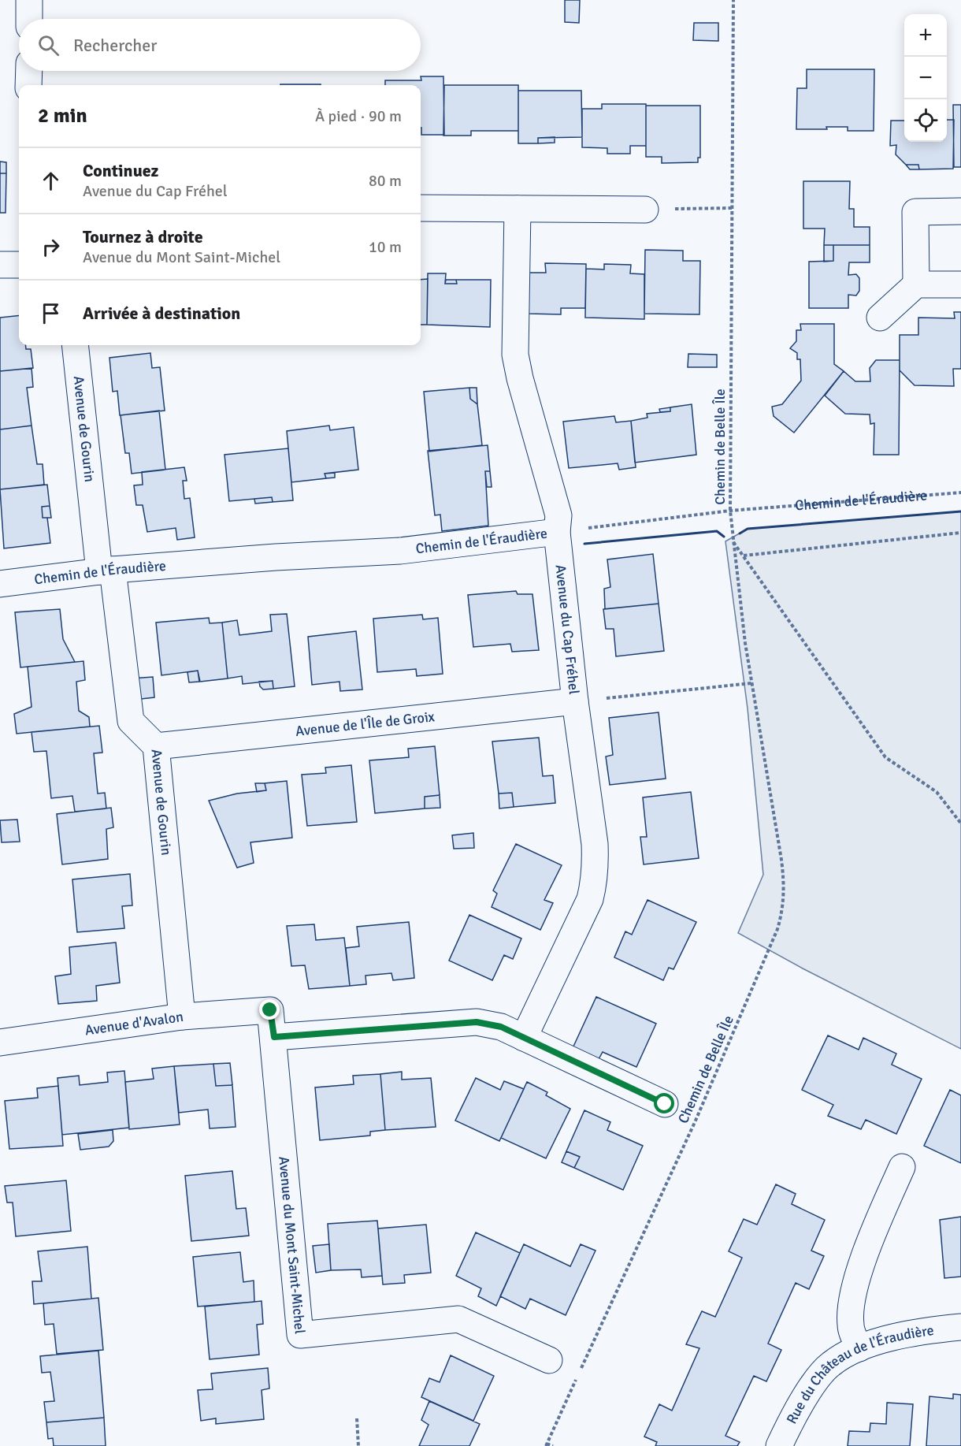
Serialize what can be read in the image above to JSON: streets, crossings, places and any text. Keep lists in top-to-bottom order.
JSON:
{
  "streets": {
    "street": [
      "Avenue de Gourin",
      "Chemin de l'Éraudière",
      "Avenue du Cap Fréhel",
      "Avenue de l'Île de Groix",
      "Avenue d'Avalon",
      "Avenue du Mont Saint-Michel",
      "Rue du Château de l'Éraudière"
    ],
    "path": ["Chemin de Belle Île"]
  },
  "crossings": [
    ["Avenue de Gourin", "Chemin de l'Éraudière"],
    ["Avenue de Gourin", "Avenue de l'Île de Groix"],
    ["Avenue de Gourin", "Avenue d'Avalon"],
    ["Chemin de Belle Île", "Chemin de l'Éraudière"],
    ["Chemin de l'Éraudière", "Avenue du Cap Fréhel"],
    ["Avenue du Cap Fréhel", "Avenue de l'Île de Groix"],
    ["Avenue d'Avalon", "Avenue du Mont Saint-Michel"]
  ],
  "page": {
    "map_buttons": ["+", "−"],
    "search": "Rechercher",
    "heading": ["2 min", "À pied · 90 m"],
    "list": [
      ["Continuez", "Avenue du Cap Fréhel", "80 m"],
      ["Tournez à droite", "Avenue du Mont Saint-Michel", "10 m"],
      "Arrivée à destination"
    ]
  }
}
